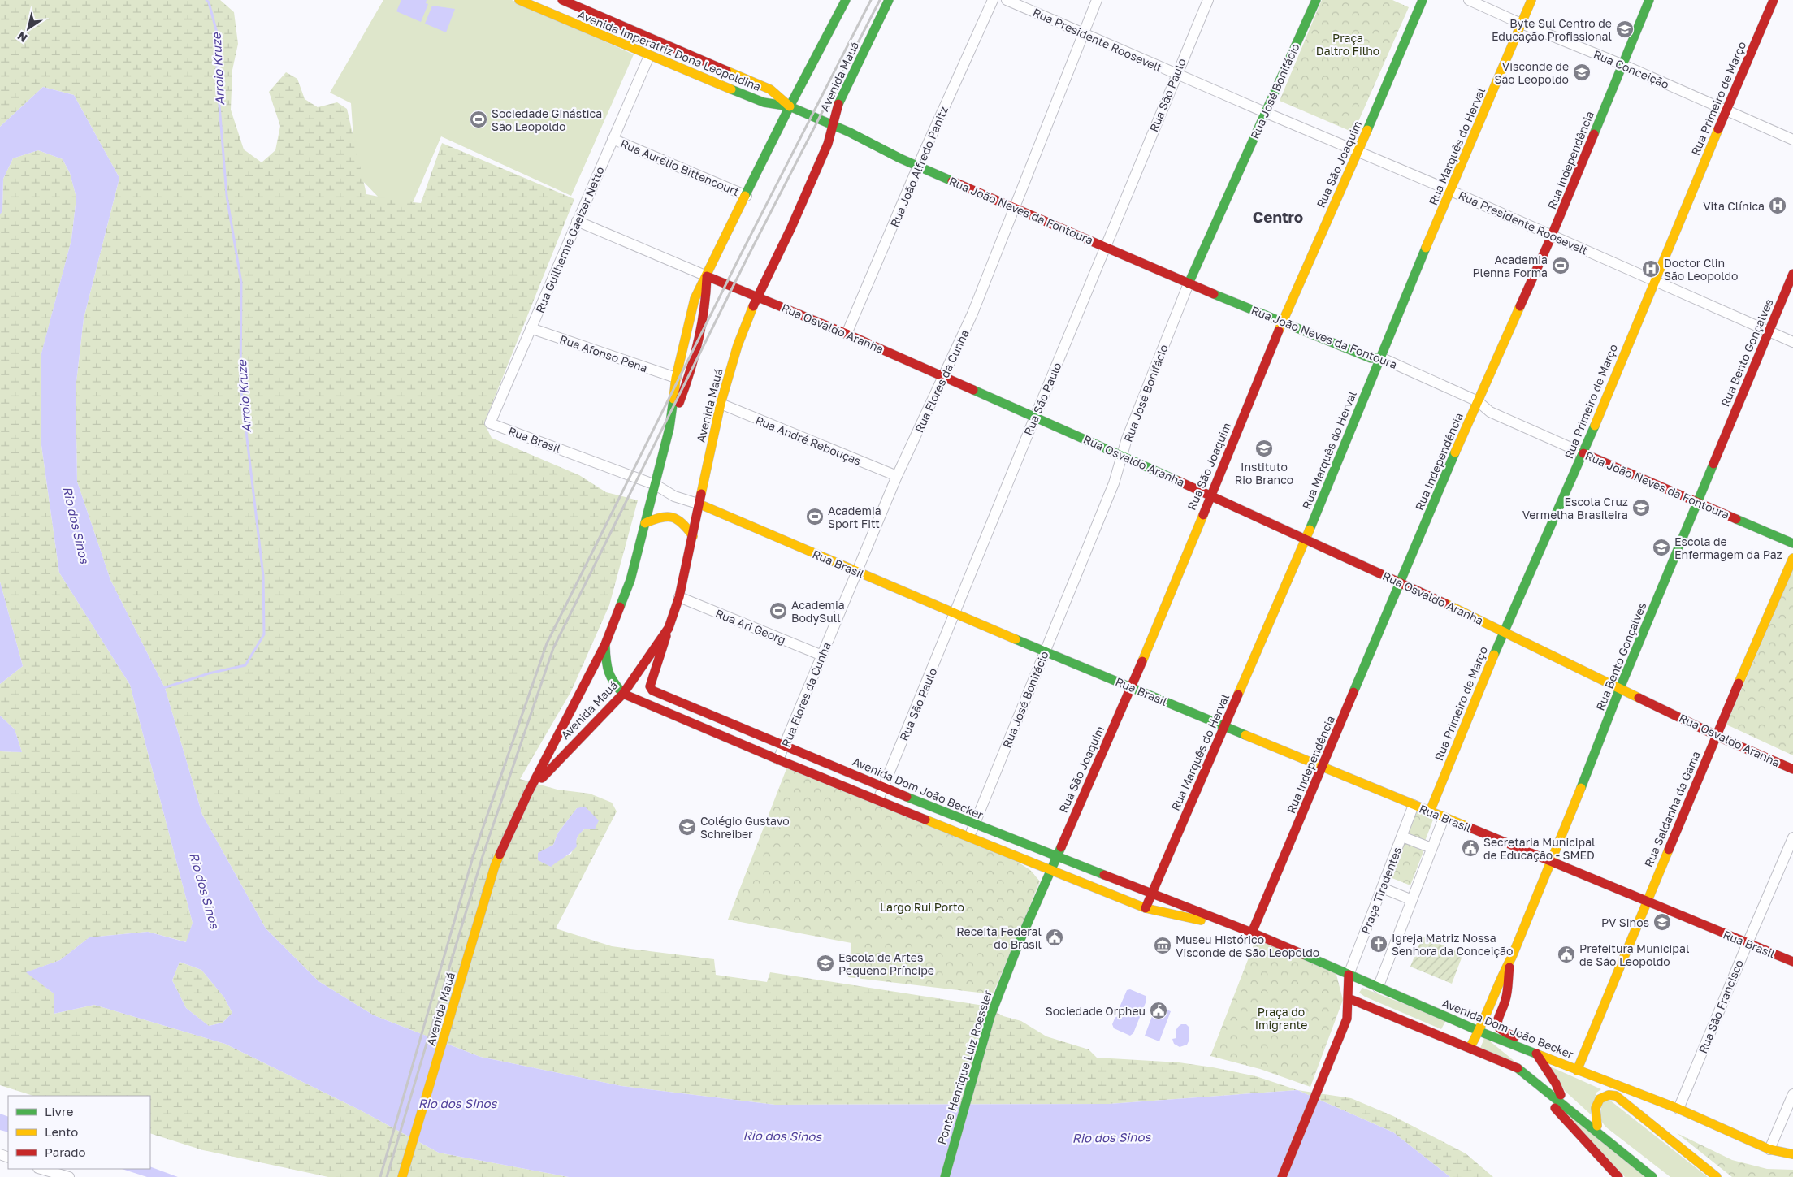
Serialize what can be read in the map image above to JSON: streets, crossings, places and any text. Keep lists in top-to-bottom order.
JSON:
{
  "streets": {
    "street": [
      "Rua Presidente Roosevelt",
      "Avenida Imperatriz Dona Leopoldina",
      "Rua Conceição",
      "Avenida Mauá",
      "Rua José Bonifácio",
      "Rua São Paulo",
      "Rua Primeiro de Março",
      "Rua Marquês do Herval",
      "Rua Independência",
      "Rua São Joaquim",
      "Rua João Alfredo Panitz",
      "Rua Aurélio Bittencourt",
      "Rua João Neves da Fontoura",
      "Rua Guilherme Gaeizer Netto",
      "Rua Osvaldo Aranha",
      "Rua Bento Gonçalves",
      "Rua Afonso Pena",
      "Rua Flores da Cunha",
      "Rua Brasil",
      "Rua André Rebouças",
      "Rua Ari Georg",
      "Avenida Dom João Becker",
      "Rua Saldanha da Gama",
      "Praça Tiradentes",
      "Rua São Francisco",
      "Ponte Henrique Luiz Roessler"
    ]
  },
  "crossings": [
    ["Rua Presidente Roosevelt", "Rua José Bonifácio"],
    ["Rua Presidente Roosevelt", "Rua São Paulo"],
    ["Rua Presidente Roosevelt", "Rua Primeiro de Março"],
    ["Rua Presidente Roosevelt", "Rua Marquês do Herval"],
    ["Rua Presidente Roosevelt", "Rua Independência"],
    ["Rua Presidente Roosevelt", "Rua São Joaquim"],
    ["Rua Presidente Roosevelt", "Rua Bento Gonçalves"],
    ["Rua Presidente Roosevelt", "Rua Flores da Cunha"],
    ["Avenida Imperatriz Dona Leopoldina", "Avenida Mauá"],
    ["Avenida Imperatriz Dona Leopoldina", "Rua João Neves da Fontoura"],
    ["Avenida Imperatriz Dona Leopoldina", "Rua Guilherme Gaeizer Netto"],
    ["Rua Conceição", "Rua Primeiro de Março"],
    ["Rua Conceição", "Rua Marquês do Herval"],
    ["Rua Conceição", "Rua Independência"],
    ["Avenida Mauá", "Rua Aurélio Bittencourt"],
    ["Avenida Mauá", "Rua João Neves da Fontoura"],
    ["Avenida Mauá", "Rua Osvaldo Aranha"],
    ["Avenida Mauá", "Rua Afonso Pena"],
    ["Avenida Mauá", "Rua Brasil"],
    ["Avenida Mauá", "Rua André Rebouças"],
    ["Avenida Mauá", "Rua Ari Georg"],
    ["Avenida Mauá", "Avenida Dom João Becker"],
    ["Rua José Bonifácio", "Rua João Neves da Fontoura"],
    ["Rua José Bonifácio", "Rua Osvaldo Aranha"],
    ["Rua José Bonifácio", "Rua Brasil"],
    ["Rua José Bonifácio", "Avenida Dom João Becker"],
    ["Rua São Paulo", "Rua João Neves da Fontoura"],
    ["Rua São Paulo", "Rua Osvaldo Aranha"],
    ["Rua São Paulo", "Rua Brasil"],
    ["Rua São Paulo", "Avenida Dom João Becker"],
    ["Rua Primeiro de Março", "Rua João Neves da Fontoura"],
    ["Rua Primeiro de Março", "Rua Osvaldo Aranha"],
    ["Rua Primeiro de Março", "Rua Brasil"],
    ["Rua Marquês do Herval", "Rua João Neves da Fontoura"],
    ["Rua Marquês do Herval", "Rua Osvaldo Aranha"],
    ["Rua Marquês do Herval", "Rua Brasil"],
    ["Rua Marquês do Herval", "Avenida Dom João Becker"],
    ["Rua Independência", "Rua João Neves da Fontoura"],
    ["Rua Independência", "Rua Osvaldo Aranha"],
    ["Rua Independência", "Rua Brasil"],
    ["Rua Independência", "Avenida Dom João Becker"],
    ["Rua São Joaquim", "Rua João Neves da Fontoura"],
    ["Rua São Joaquim", "Rua Osvaldo Aranha"],
    ["Rua São Joaquim", "Rua Brasil"],
    ["Rua São Joaquim", "Avenida Dom João Becker"],
    ["Rua São Joaquim", "Ponte Henrique Luiz Roessler"],
    ["Rua João Alfredo Panitz", "Rua João Neves da Fontoura"],
    ["Rua João Alfredo Panitz", "Rua Osvaldo Aranha"],
    ["Rua Aurélio Bittencourt", "Rua Guilherme Gaeizer Netto"],
    ["Rua João Neves da Fontoura", "Rua Bento Gonçalves"],
    ["Rua João Neves da Fontoura", "Rua Flores da Cunha"],
    ["Rua Guilherme Gaeizer Netto", "Rua Osvaldo Aranha"],
    ["Rua Guilherme Gaeizer Netto", "Rua Afonso Pena"],
    ["Rua Guilherme Gaeizer Netto", "Rua Brasil"],
    ["Rua Osvaldo Aranha", "Rua Bento Gonçalves"],
    ["Rua Osvaldo Aranha", "Rua Flores da Cunha"],
    ["Rua Osvaldo Aranha", "Rua Saldanha da Gama"],
    ["Rua Bento Gonçalves", "Rua Brasil"],
    ["Rua Bento Gonçalves", "Avenida Dom João Becker"],
    ["Rua Flores da Cunha", "Rua Brasil"],
    ["Rua Flores da Cunha", "Rua André Rebouças"],
    ["Rua Flores da Cunha", "Rua Ari Georg"],
    ["Rua Flores da Cunha", "Avenida Dom João Becker"],
    ["Rua Brasil", "Rua Saldanha da Gama"],
    ["Rua Brasil", "Praça Tiradentes"],
    ["Rua Brasil", "Rua São Francisco"],
    ["Avenida Dom João Becker", "Rua Saldanha da Gama"],
    ["Avenida Dom João Becker", "Praça Tiradentes"],
    ["Avenida Dom João Becker", "Rua São Francisco"]
  ],
  "districts": ["Centro"],
  "water": ["Arroio Kruze", "Rio dos Sinos"],
  "parks": ["Praça Daltro Filho", "Largo Rui Porto", "Praça do Imigrante"],
  "places": {
    "school or university": [
      "Byte Sul Centro de Educação Profissional",
      "Visconde de São Leopoldo",
      "Instituto Rio Branco",
      "Escola Cruz Vermelha Brasileira",
      "Escola de Enfermagem da Paz",
      "Colégio Gustavo Schreiber",
      "PV Sinos",
      "Escola de Artes Pequeno Príncipe"
    ],
    "sports": [
      "Sociedade Ginástica São Leopoldo",
      "Academia Plenna Forma",
      "Academia Sport Fitt",
      "Academia BodySull"
    ],
    "hospital": ["Vita Clínica", "Doctor Clin São Leopoldo"],
    "public building": [
      "Secretaria Municipal de Educação - SMED",
      "Receita Federal do Brasil",
      "Prefeitura Municipal de São Leopoldo",
      "Sociedade Orpheu"
    ],
    "church": ["Igreja Matriz Nossa Senhora da Conceição"],
    "museum": ["Museu Histórico Visconde de São Leopoldo"]
  },
  "legend": ["Livre", "Lento", "Parado"],
  "north": "bottom left"
}
